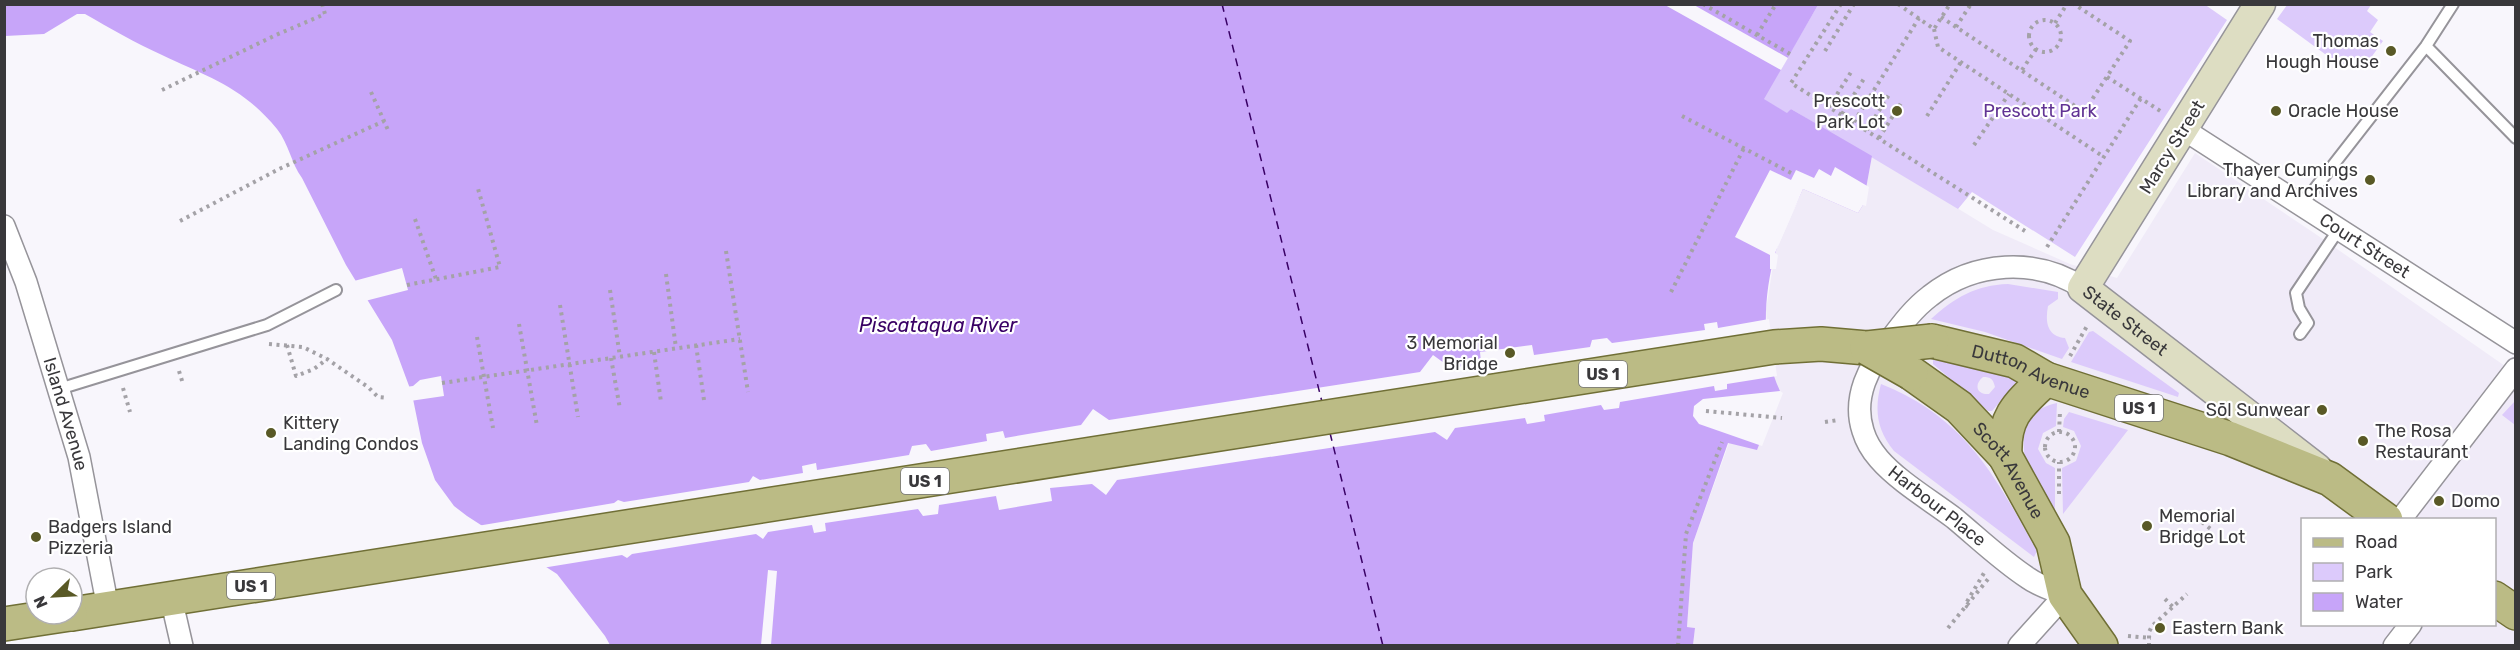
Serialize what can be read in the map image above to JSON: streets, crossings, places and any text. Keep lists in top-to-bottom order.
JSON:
{
  "streets": {
    "main road": [
      "State Street",
      "Dutton Avenue",
      "US 1",
      "Scott Avenue"
    ],
    "street": [
      "Marcy Street",
      "Court Street",
      "Island Avenue",
      "Harbour Place"
    ]
  },
  "crossings": [
    ["Marcy Street", "Court Street"],
    ["Marcy Street", "State Street"],
    ["State Street", "Dutton Avenue"],
    ["State Street", "Harbour Place"],
    ["Dutton Avenue", "US 1"],
    ["Dutton Avenue", "Scott Avenue"],
    ["US 1", "Island Avenue"],
    ["US 1", "Scott Avenue"],
    ["US 1", "Harbour Place"],
    ["Scott Avenue", "Harbour Place"]
  ],
  "water": ["Piscataqua River"],
  "parks": ["Prescott Park"],
  "places": [
    "Thomas Hough House",
    "Prescott Park Lot",
    "Oracle House",
    "Thayer Cumings Library and Archives",
    "3 Memorial Bridge",
    "Sōl Sunwear",
    "Kittery Landing Condos",
    "The Rosa Restaurant",
    "Domo",
    "Memorial Bridge Lot",
    "Badgers Island Pizzeria",
    "Eastern Bank"
  ],
  "legend": ["Road", "Park", "Water"],
  "north": "bottom left"
}
